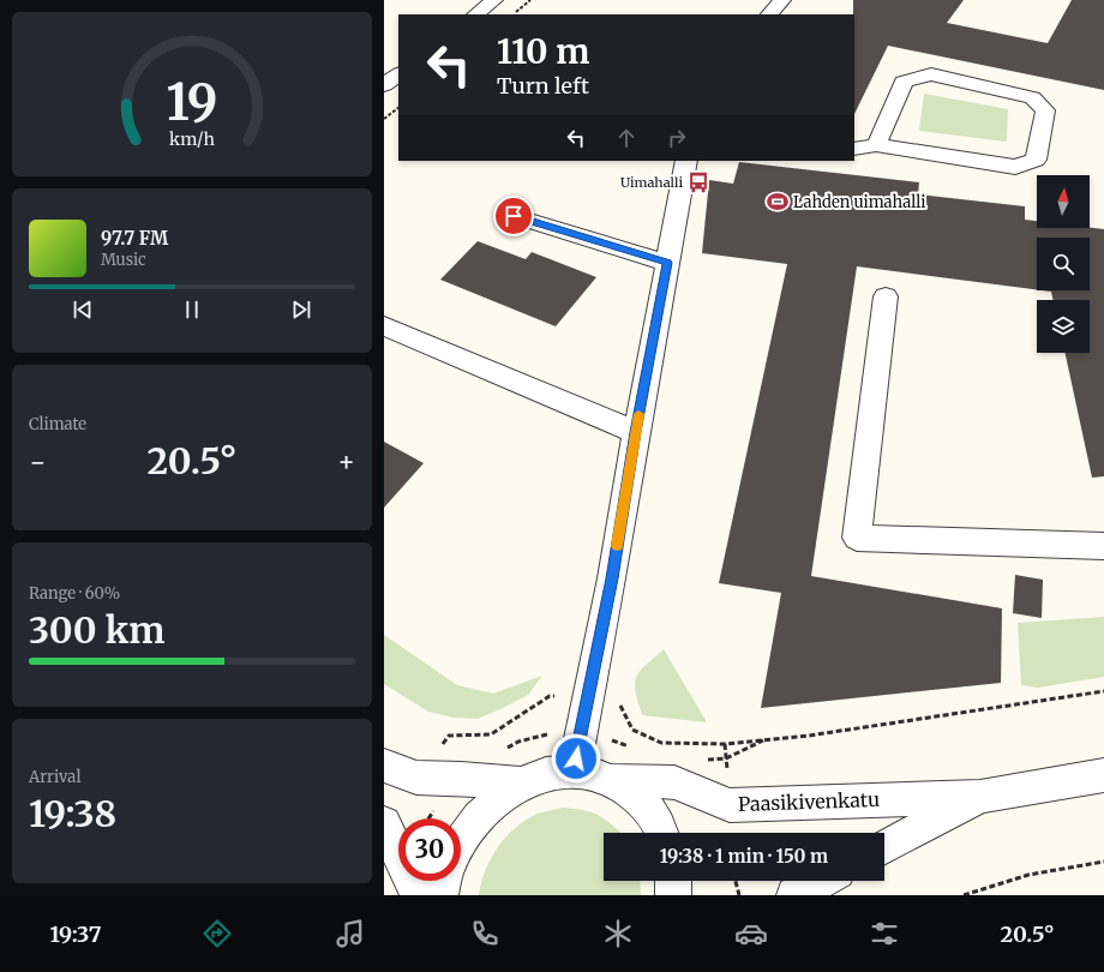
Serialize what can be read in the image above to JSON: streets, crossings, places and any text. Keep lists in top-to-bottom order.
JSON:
{
  "streets": {
    "street": ["Paasikivenkatu"]
  },
  "places": {
    "bus stop": ["Uimahalli"],
    "sports": ["Lahden uimahalli"]
  },
  "north": "top",
  "page": {
    "turn": ["110 m", "Turn left"],
    "song": ["97.7 FM", "Music"],
    "tile": [
      "Climate",
      ["Range · 60%", "300 km"],
      ["Arrival", "19:38"]
    ],
    "heat": ["−", "20.5°", "+"],
    "limit": "30",
    "trip": "19:38 · 1 min · 150 m",
    "tabs": ["19:37", "20.5°"],
    "gauge": ["19", "km/h"]
  }
}
